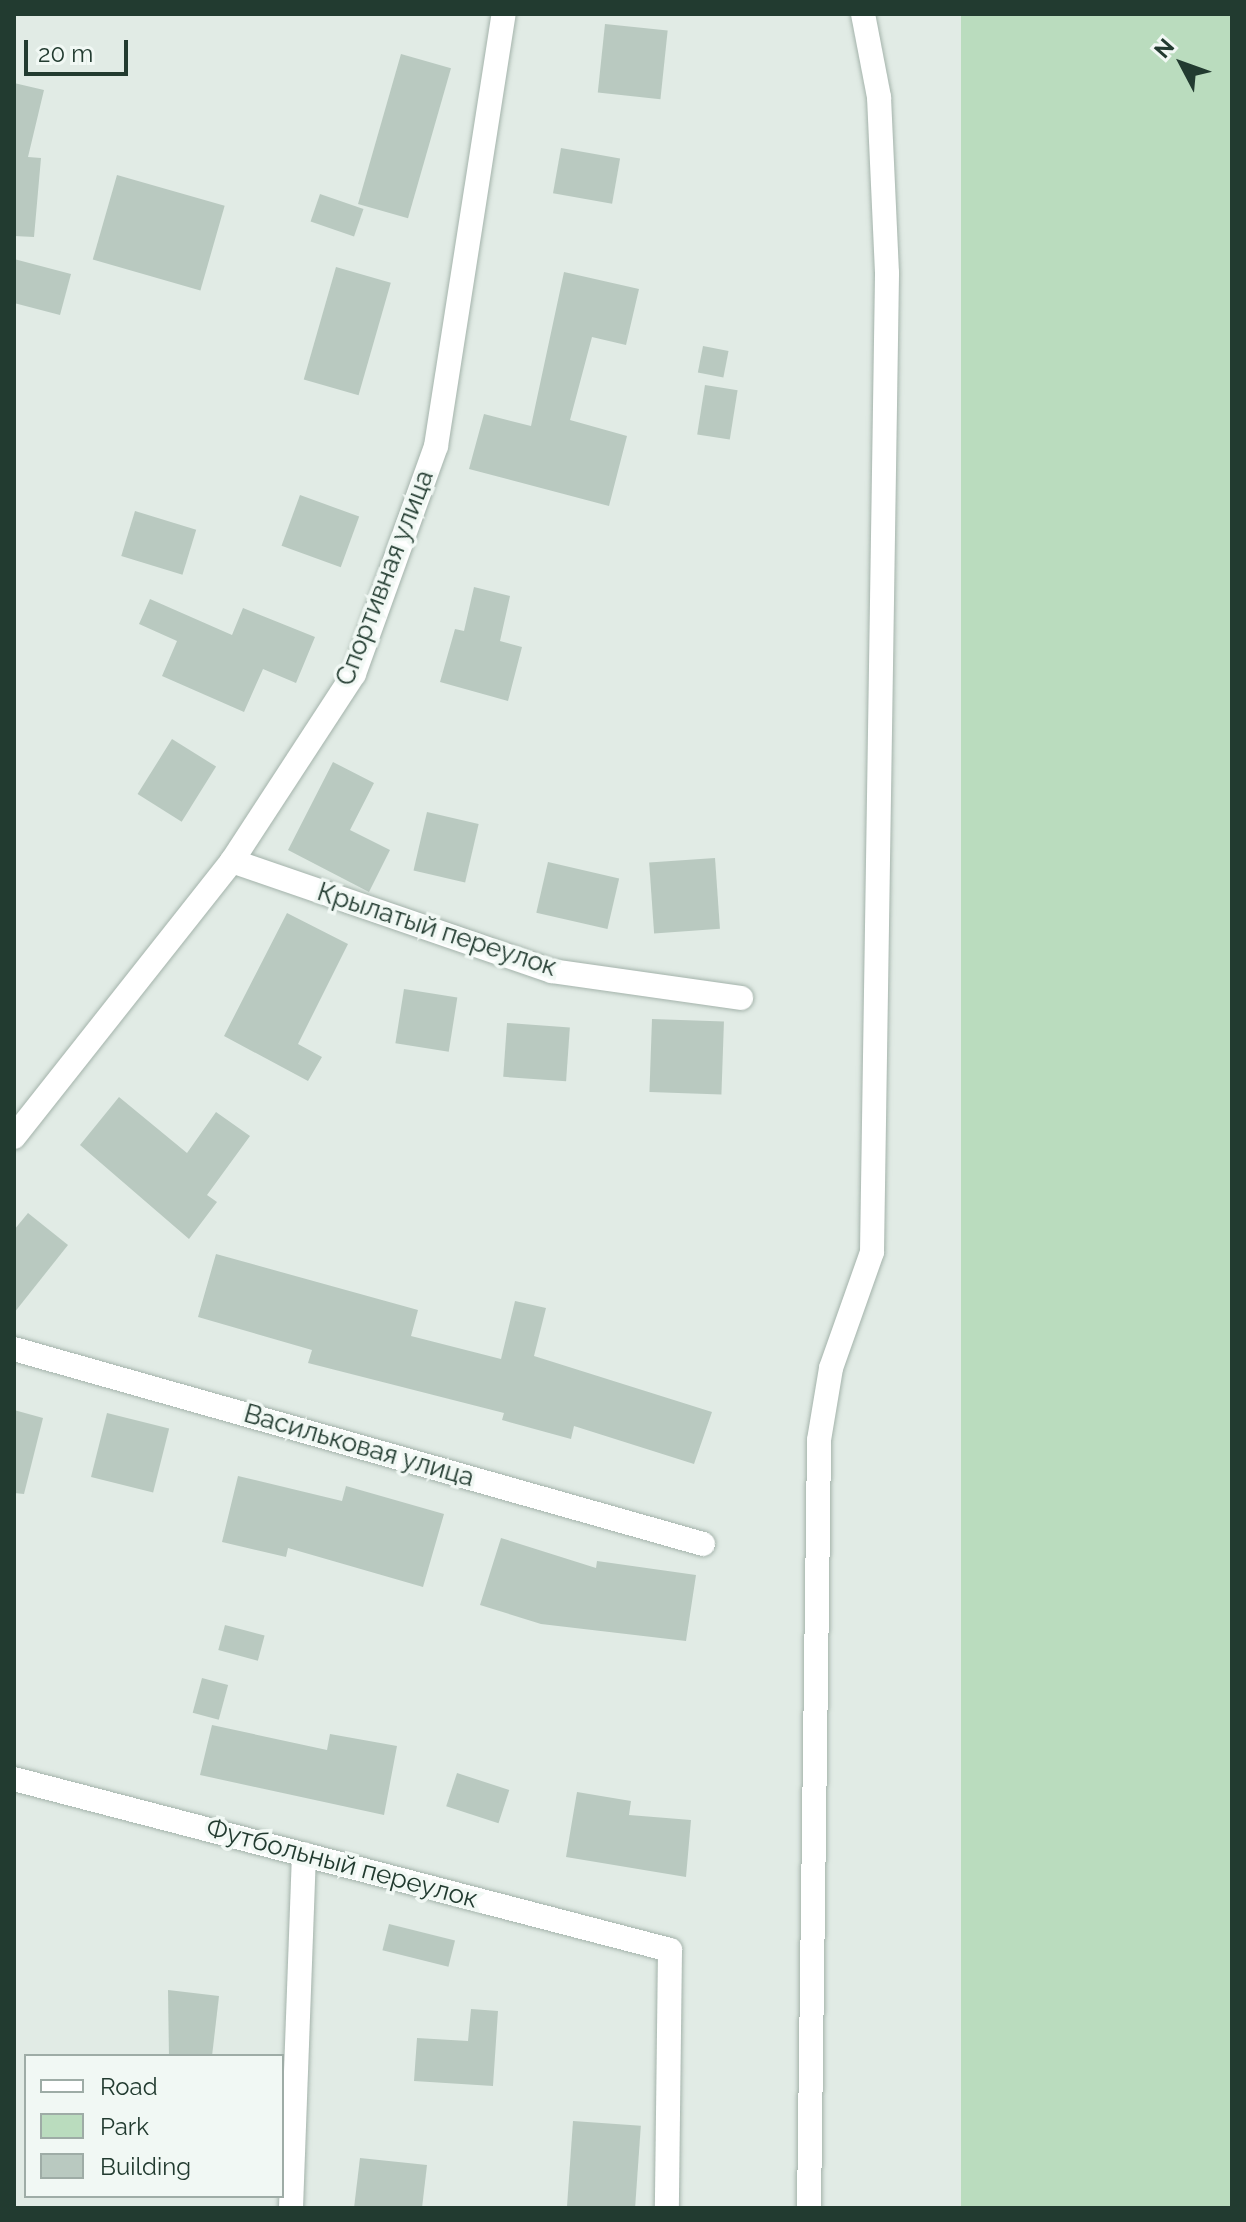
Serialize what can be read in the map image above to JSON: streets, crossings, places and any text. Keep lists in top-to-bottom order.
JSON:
{
  "streets": {
    "street": [
      "Спортивная улица",
      "Крылатый переулок",
      "Васильковая улица",
      "Футбольный переулок"
    ]
  },
  "crossings": [
    ["Спортивная улица", "Крылатый переулок"]
  ],
  "legend": ["Road", "Park", "Building"],
  "scale_bar": "20 m",
  "north": "top left"
}
